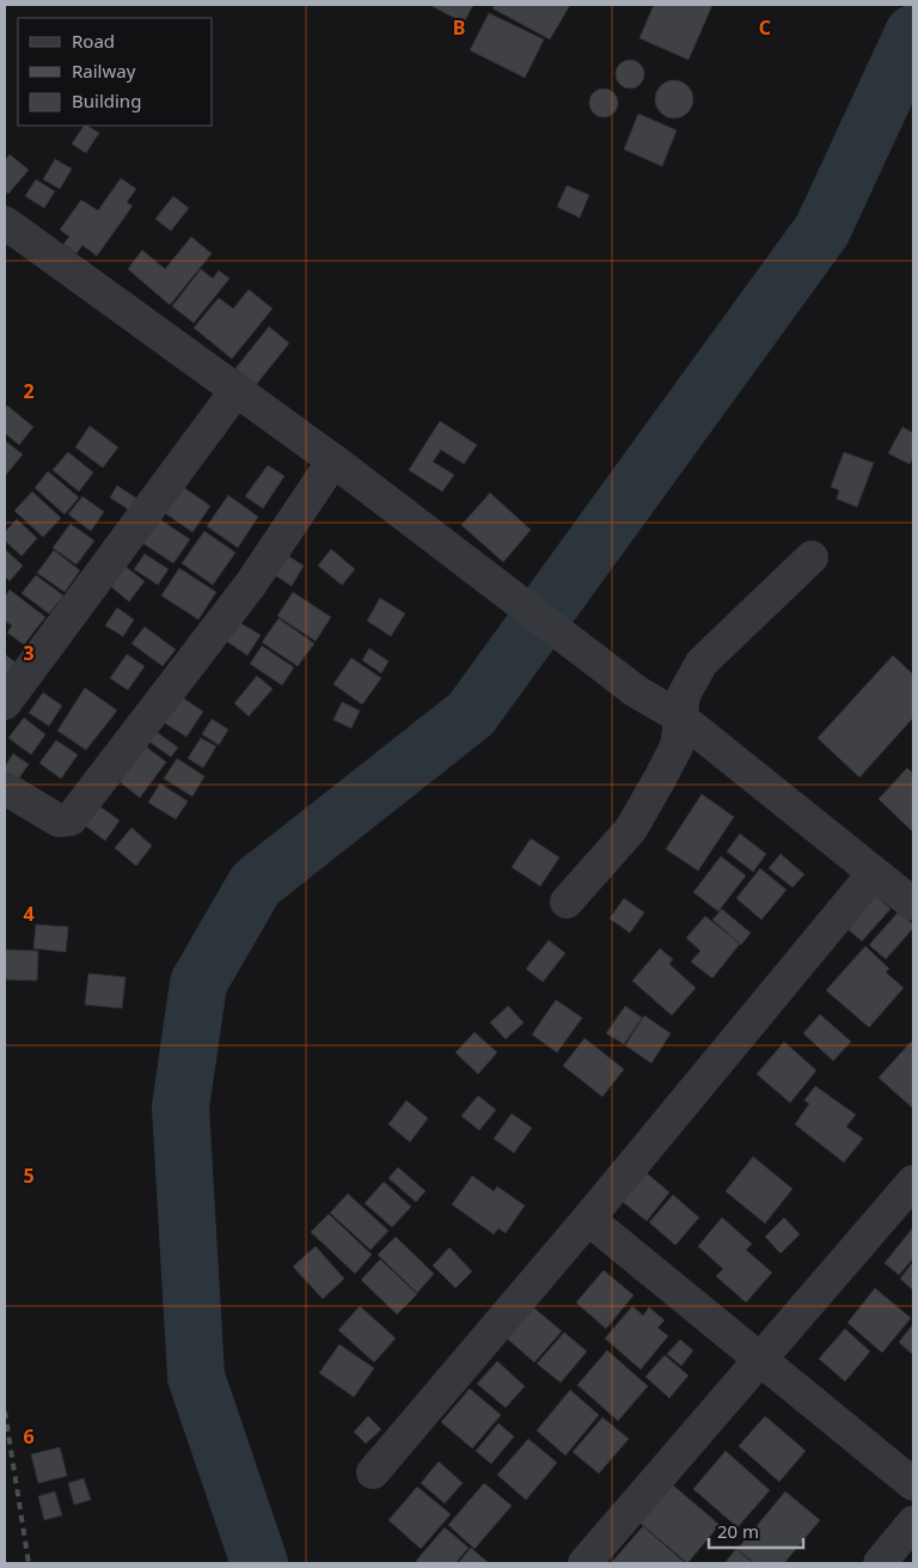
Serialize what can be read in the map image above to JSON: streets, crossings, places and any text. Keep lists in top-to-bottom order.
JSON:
{
  "legend": ["Road", "Railway", "Building"],
  "scale_bar": "20 m",
  "grid": {
    "columns": ["B", "C"],
    "rows": [
      "2",
      "3",
      "4",
      "5",
      "6"
    ]
  }
}
